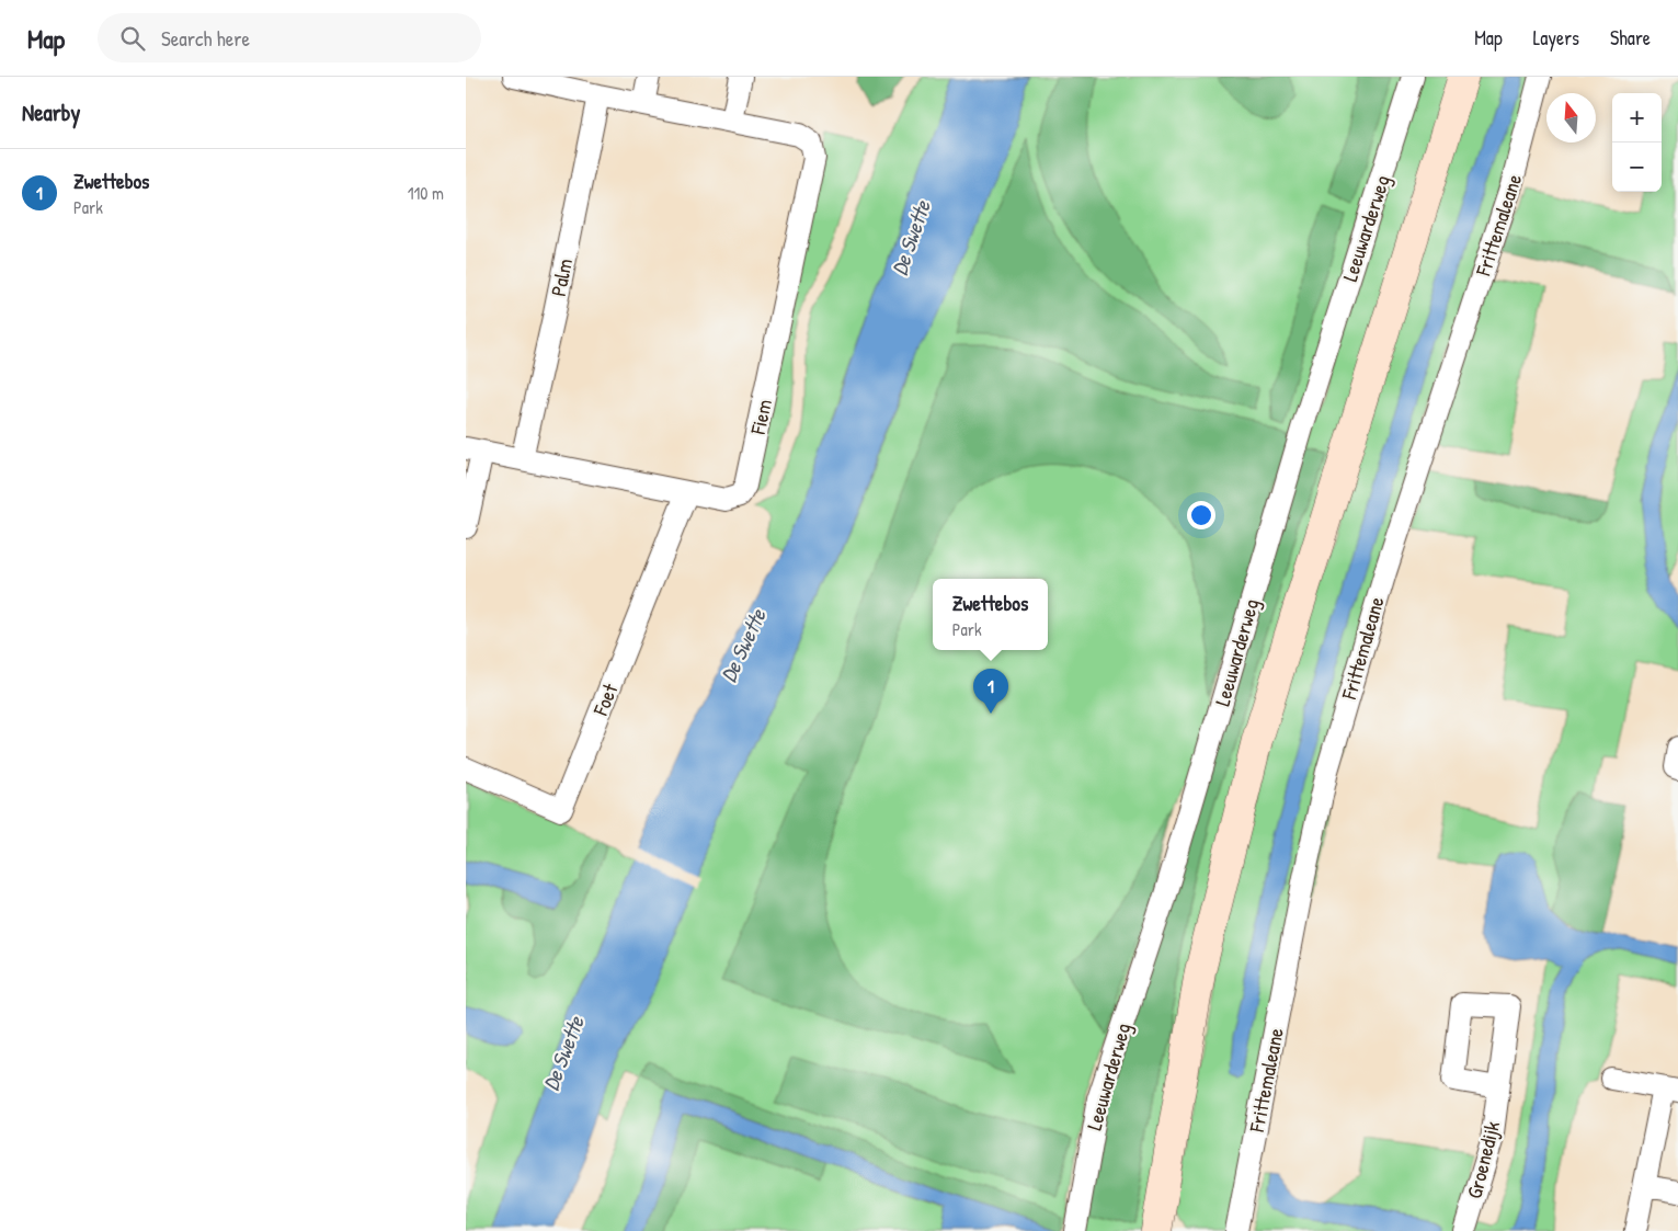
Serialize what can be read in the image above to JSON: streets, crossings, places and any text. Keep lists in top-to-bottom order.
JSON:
{
  "streets": {
    "street": [
      "Frittemaleane",
      "Leeuwarderweg",
      "Palm",
      "Fiem",
      "Foet",
      "Groenedijk"
    ]
  },
  "crossings": [
    ["Palm", "Fiem"],
    ["Fiem", "Foet"]
  ],
  "water": ["De Swette"],
  "north": "top",
  "page": {
    "header": "Map",
    "search": "Search here",
    "nav": ["Map", "Layers", "Share"],
    "heading": "Nearby",
    "map_buttons": ["+", "−"],
    "list": [
      {
        "mark": "1",
        "name": "Zwettebos",
        "note": "Park",
        "value": "110 m"
      }
    ],
    "popup": ["Zwettebos", "Park"],
    "pins": "1"
  }
}
